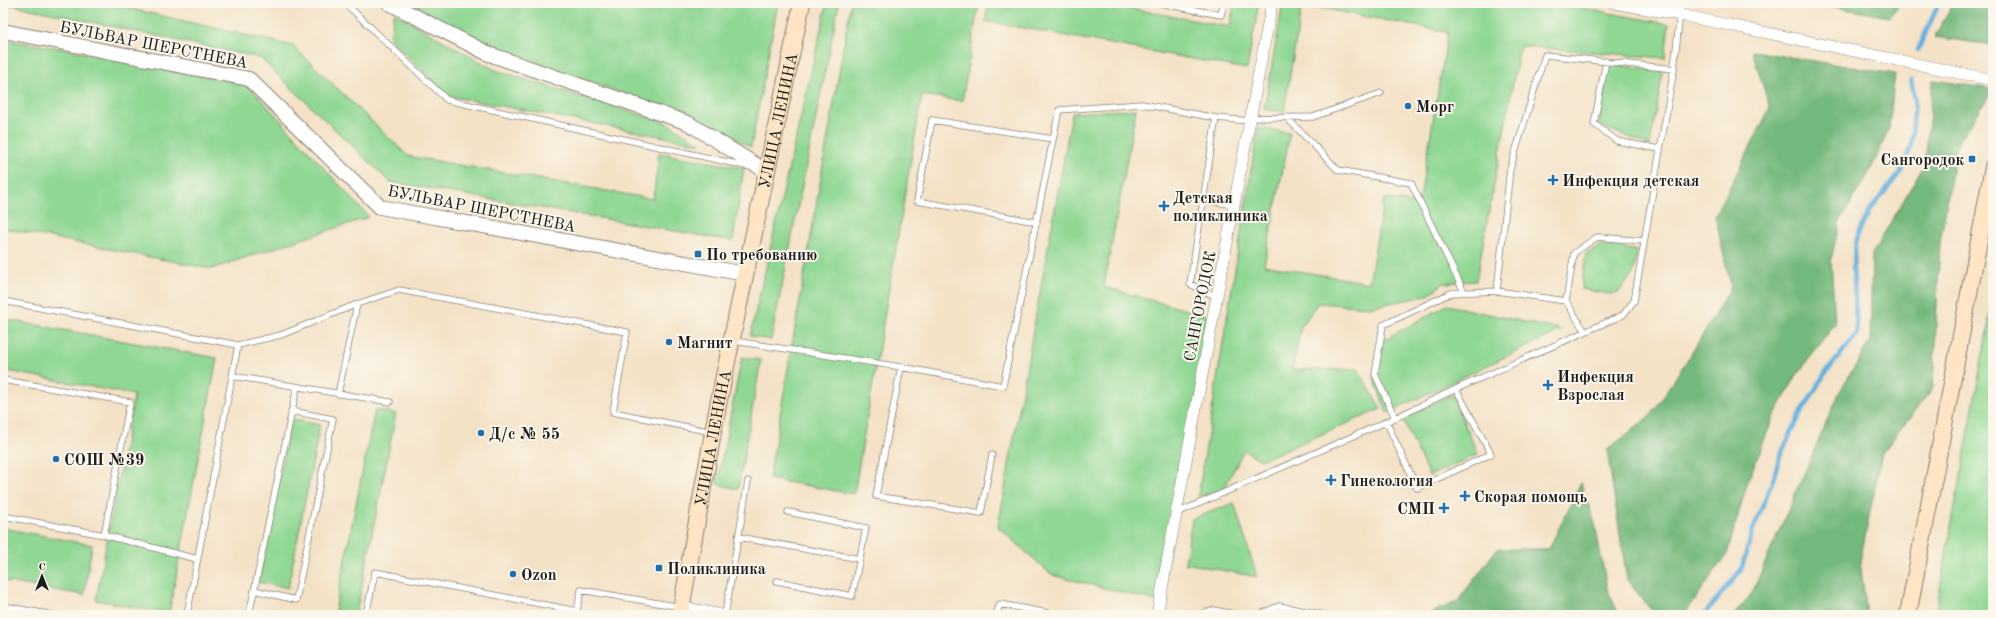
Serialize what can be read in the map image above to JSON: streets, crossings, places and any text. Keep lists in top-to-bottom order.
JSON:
{
  "streets": {
    "main road": ["УЛИЦА ЛЕНИНА"],
    "street": ["БУЛЬВАР ШЕРСТНЕВА", "САНГОРОДОК"]
  },
  "crossings": [
    ["БУЛЬВАР ШЕРСТНЕВА", "УЛИЦА ЛЕНИНА"]
  ],
  "places": {
    "other": [
      "Морг",
      "Магнит",
      "Д/с № 55",
      "СОШ №39",
      "Ozon"
    ],
    "transit": ["Сангородок", "По требованию", "Поликлиника"],
    "health": [
      "Инфекция детская",
      "Детская поликлиника",
      "Инфекция Взрослая",
      "Гинекология",
      "Скорая помощь",
      "СМП"
    ]
  },
  "north": "top"
}
